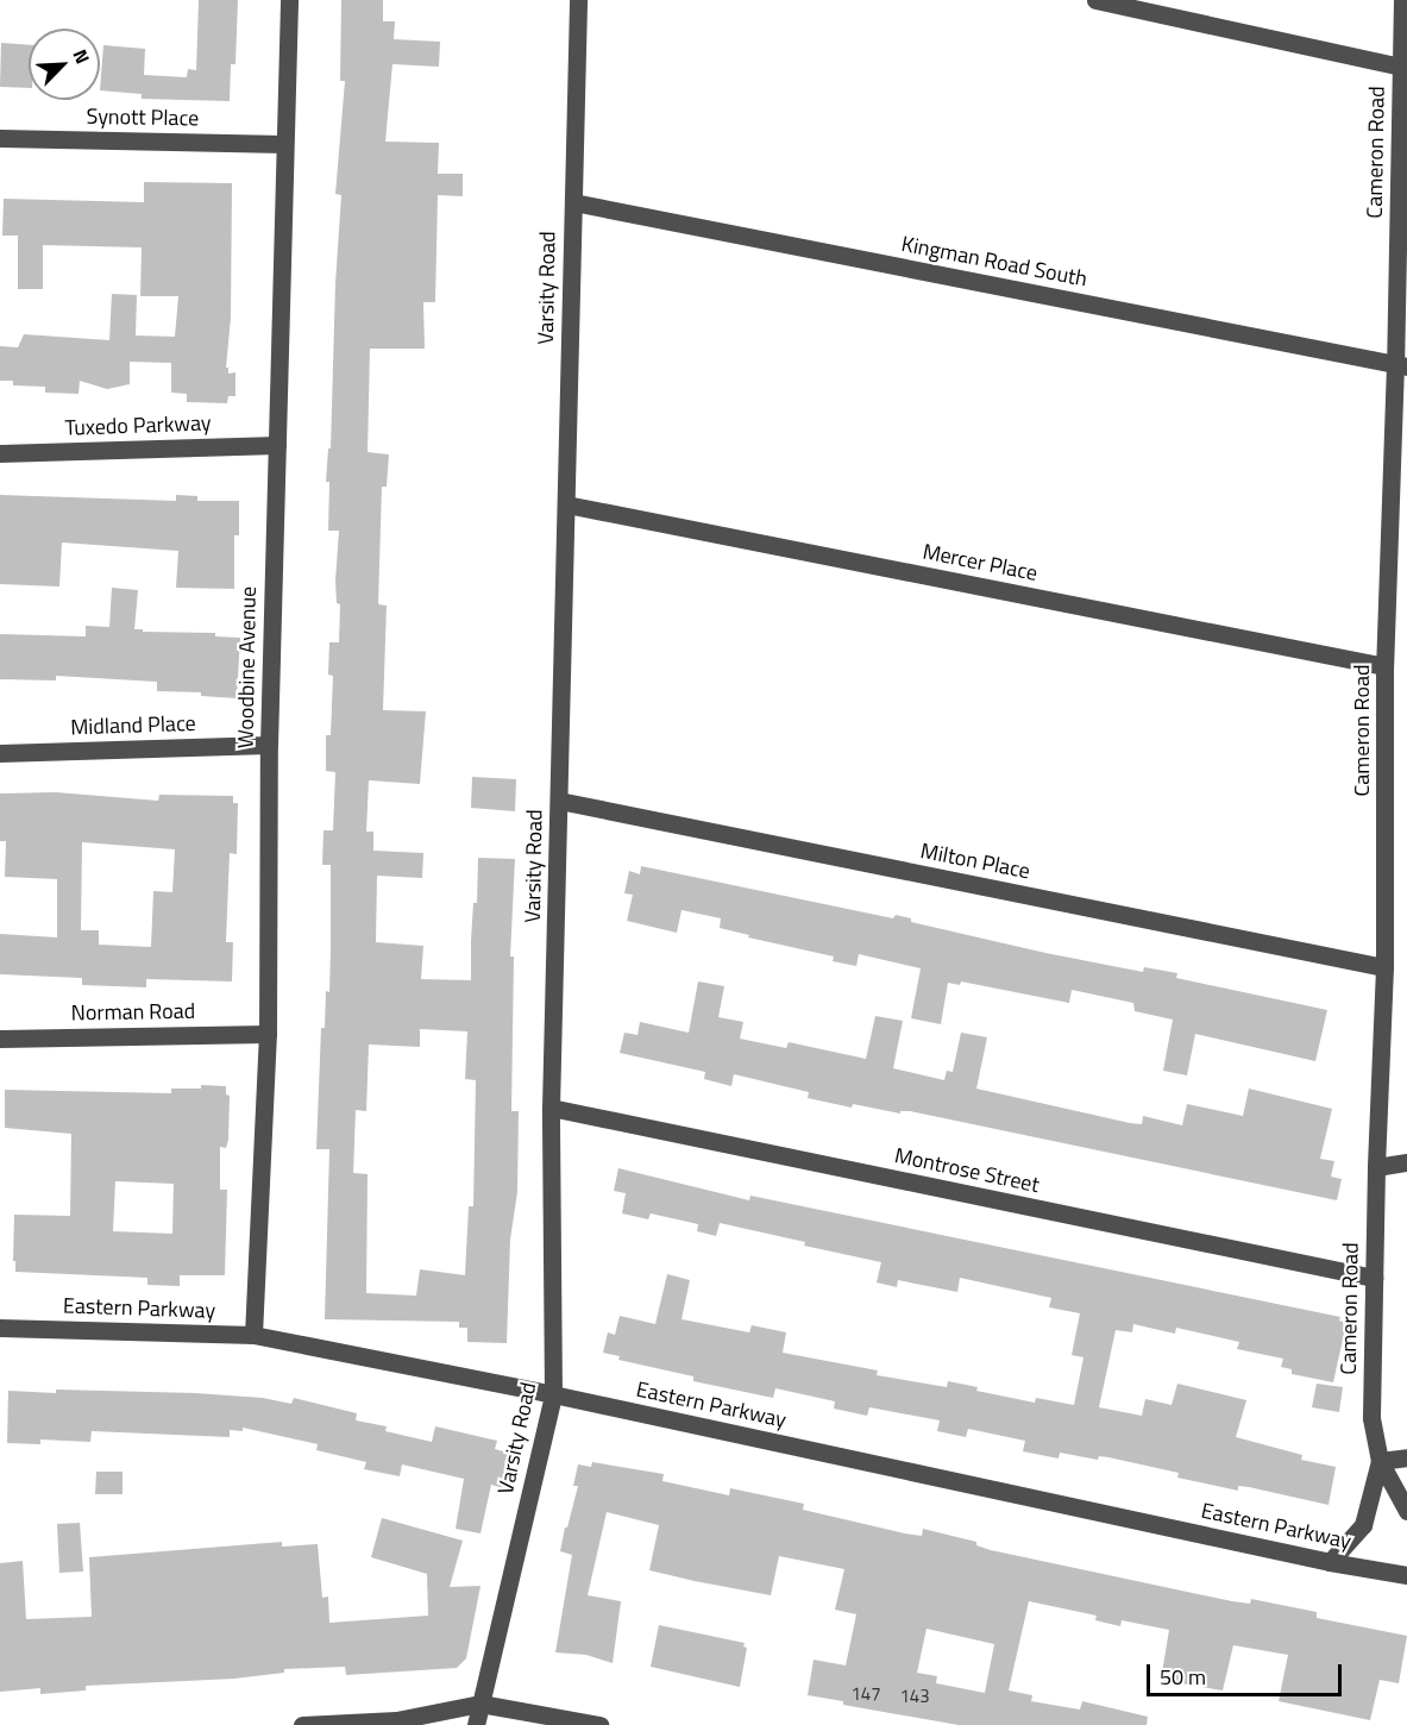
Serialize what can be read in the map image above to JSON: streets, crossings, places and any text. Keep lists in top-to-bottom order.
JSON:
{
  "streets": {
    "street": [
      "Synott Place",
      "Cameron Road",
      "Kingman Road South",
      "Varsity Road",
      "Tuxedo Parkway",
      "Mercer Place",
      "Woodbine Avenue",
      "Midland Place",
      "Milton Place",
      "Norman Road",
      "Montrose Street",
      "Eastern Parkway"
    ]
  },
  "crossings": [
    ["Synott Place", "Woodbine Avenue"],
    ["Cameron Road", "Kingman Road South"],
    ["Cameron Road", "Mercer Place"],
    ["Cameron Road", "Milton Place"],
    ["Cameron Road", "Montrose Street"],
    ["Cameron Road", "Eastern Parkway"],
    ["Kingman Road South", "Varsity Road"],
    ["Varsity Road", "Mercer Place"],
    ["Varsity Road", "Milton Place"],
    ["Varsity Road", "Montrose Street"],
    ["Varsity Road", "Eastern Parkway"],
    ["Tuxedo Parkway", "Woodbine Avenue"],
    ["Woodbine Avenue", "Midland Place"],
    ["Woodbine Avenue", "Norman Road"],
    ["Woodbine Avenue", "Eastern Parkway"]
  ],
  "house_numbers": ["147", "143"],
  "scale_bar": "50 m",
  "north": "top right"
}
